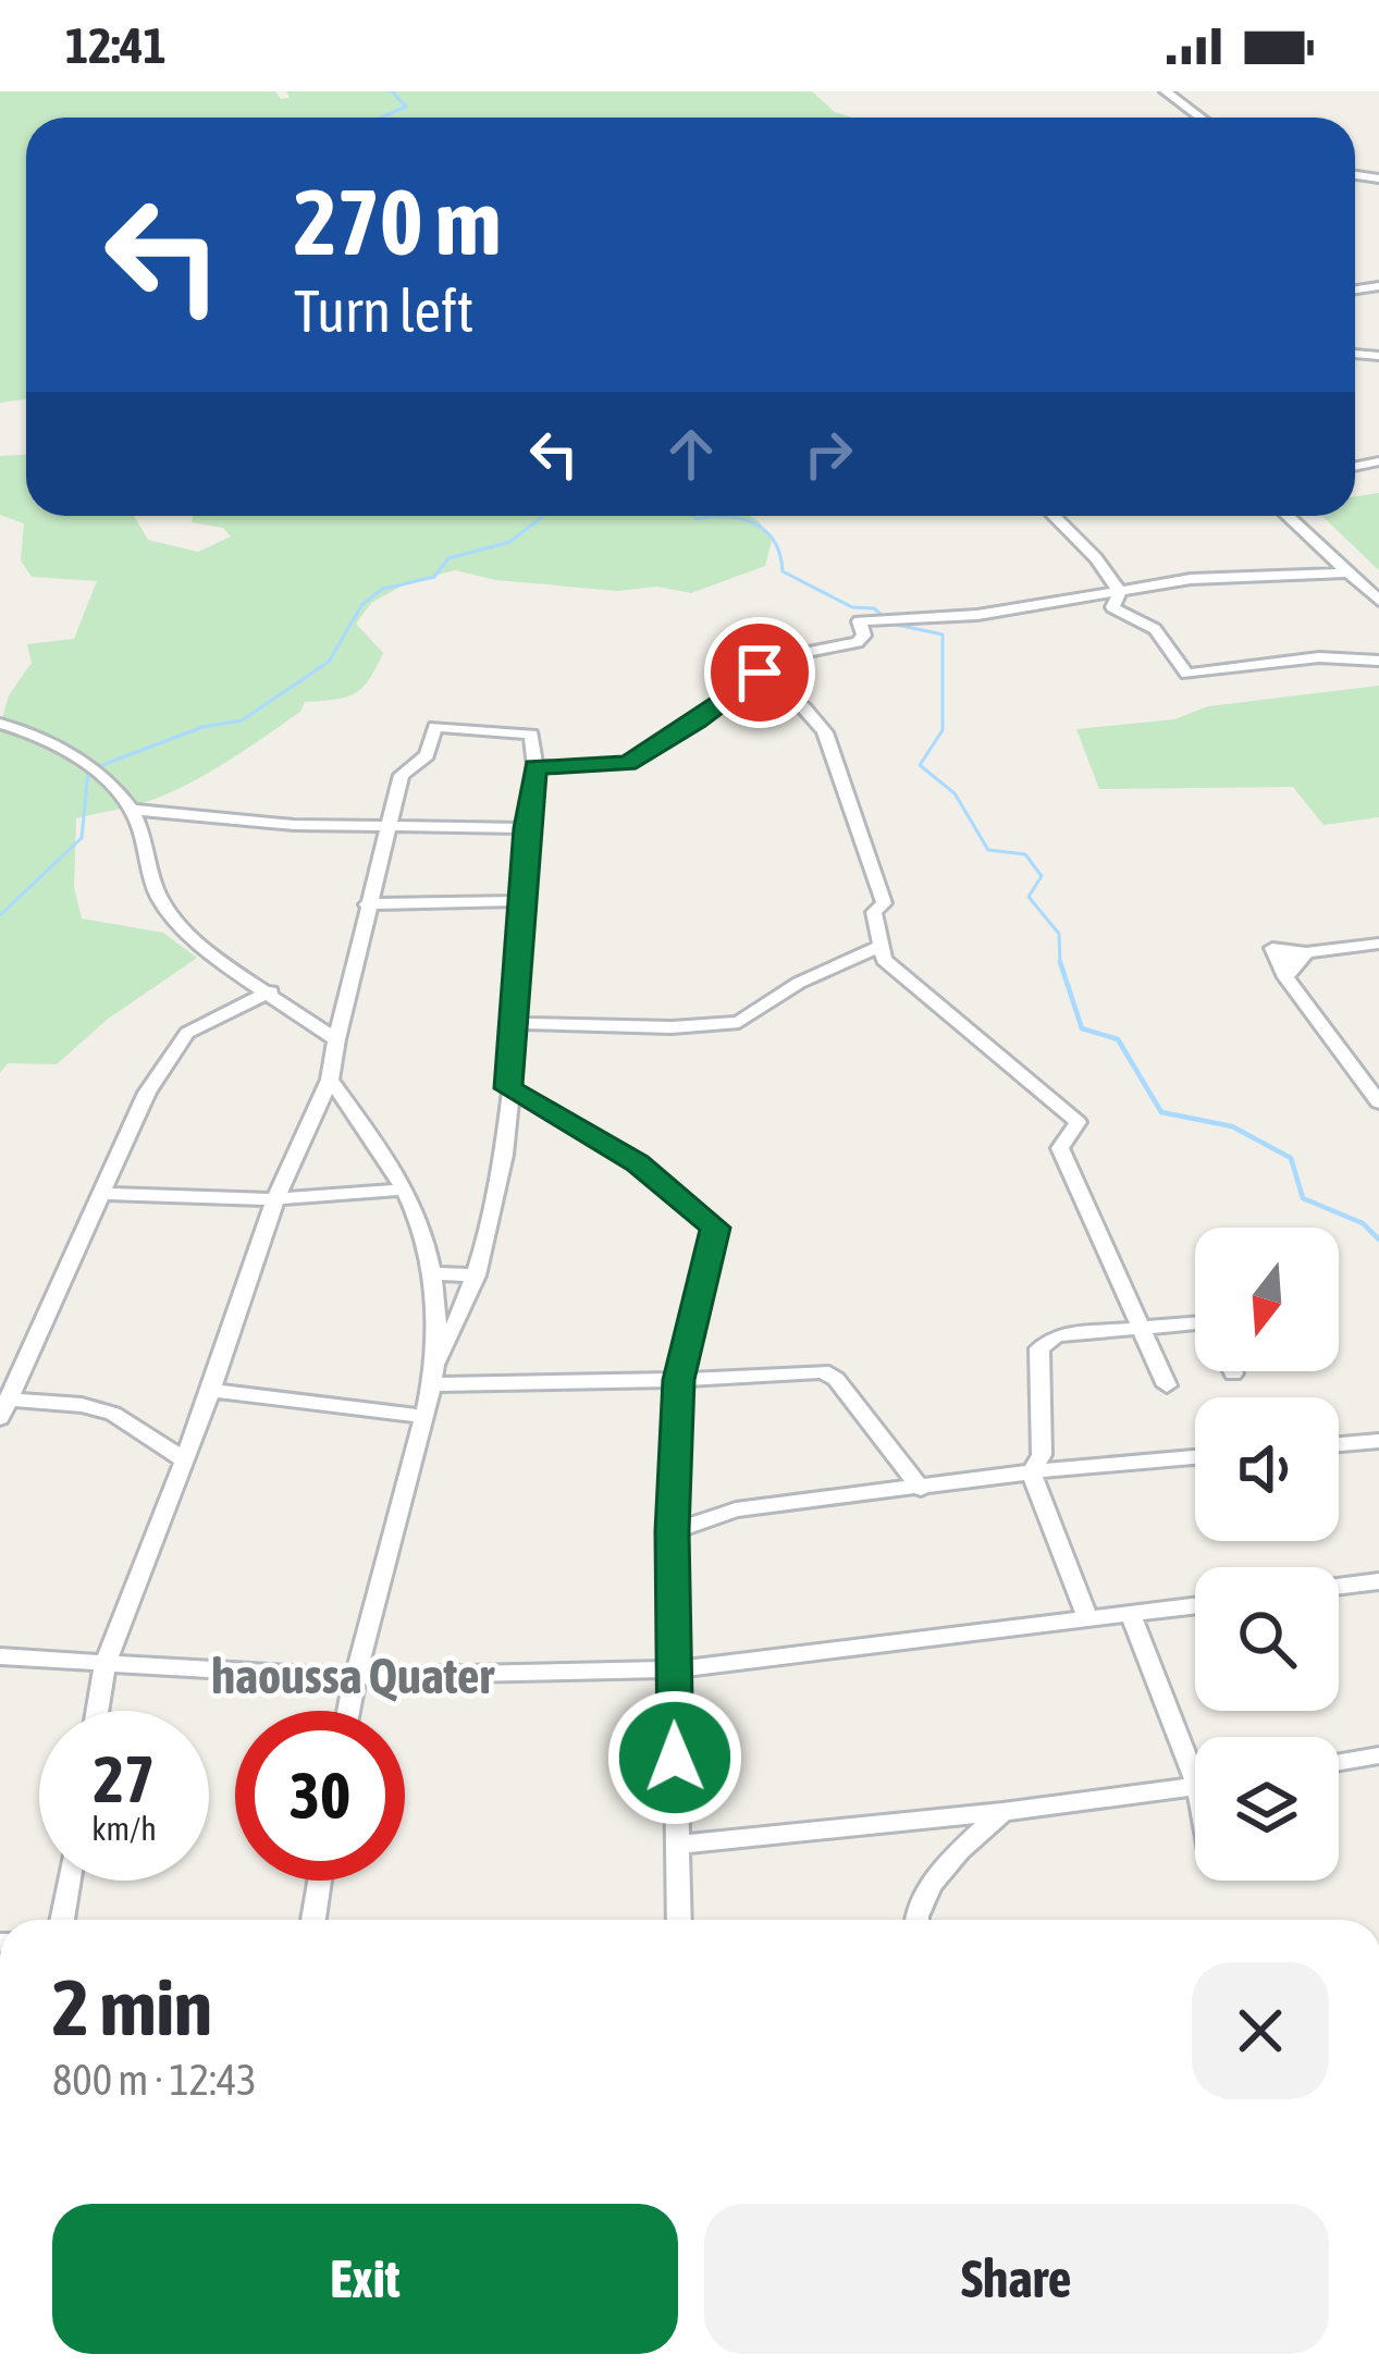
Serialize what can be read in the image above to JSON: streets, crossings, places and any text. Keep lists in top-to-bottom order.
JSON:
{
  "districts": ["haoussa Quater"],
  "north": "bottom",
  "page": {
    "status": "12:41",
    "turn": ["270 m", "Turn left"],
    "speed": "27 km/h",
    "limit": "30",
    "heading": ["2 min", "800 m · 12:43"],
    "buttons": ["Exit", "Share"]
  }
}
